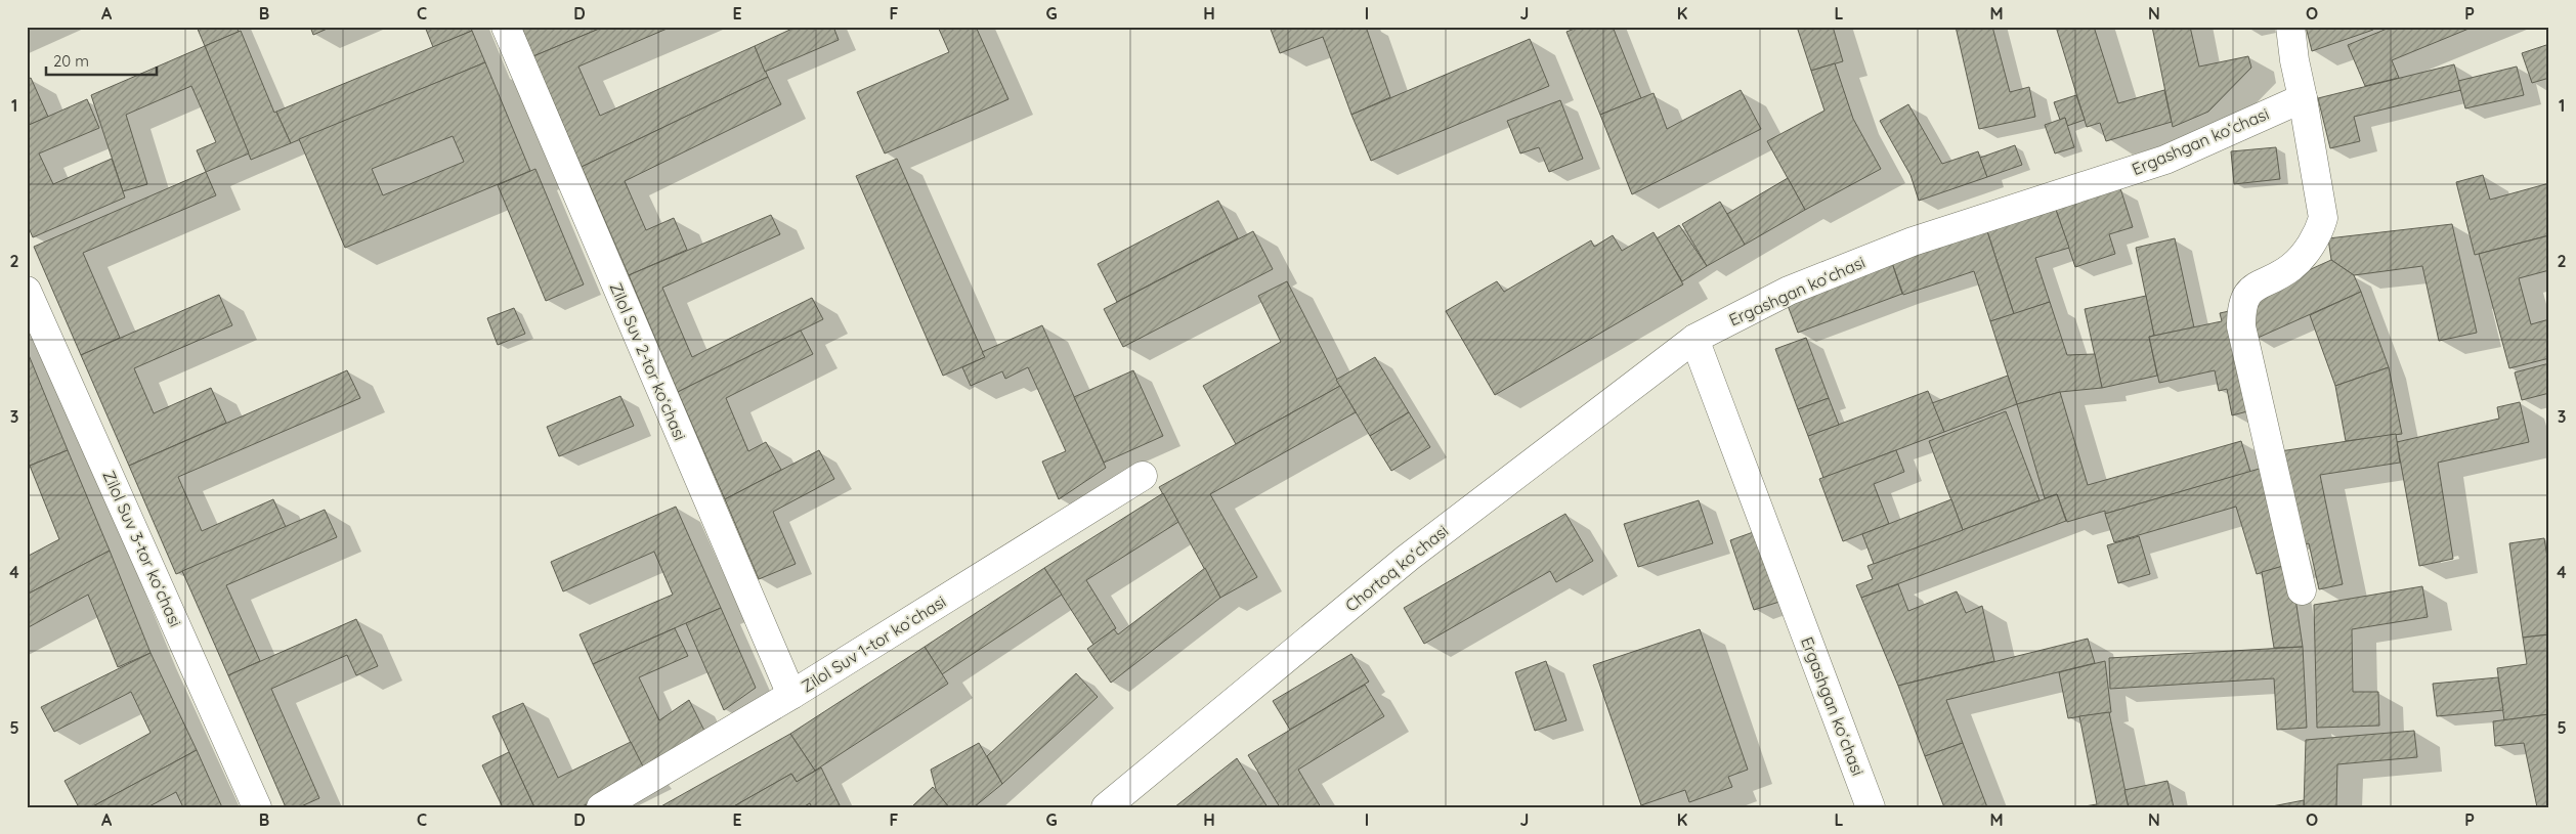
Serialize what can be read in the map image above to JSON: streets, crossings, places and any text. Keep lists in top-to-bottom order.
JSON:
{
  "streets": {
    "street": [
      "Ergashgan koʻchasi",
      "Zilol Suv 2-tor koʻchasi",
      "Zilol Suv 3-tor koʻchasi",
      "Chortoq koʻchasi",
      "Zilol Suv 1-tor koʻchasi"
    ]
  },
  "crossings": [
    ["Ergashgan koʻchasi", "Chortoq koʻchasi"],
    ["Zilol Suv 2-tor koʻchasi", "Zilol Suv 1-tor koʻchasi"]
  ],
  "scale_bar": "20 m",
  "grid": {
    "columns": [
      "A",
      "B",
      "C",
      "D",
      "E",
      "F",
      "G",
      "H",
      "I",
      "J",
      "K",
      "L",
      "M",
      "N",
      "O",
      "P"
    ],
    "rows": [
      "1",
      "2",
      "3",
      "4",
      "5"
    ]
  }
}
